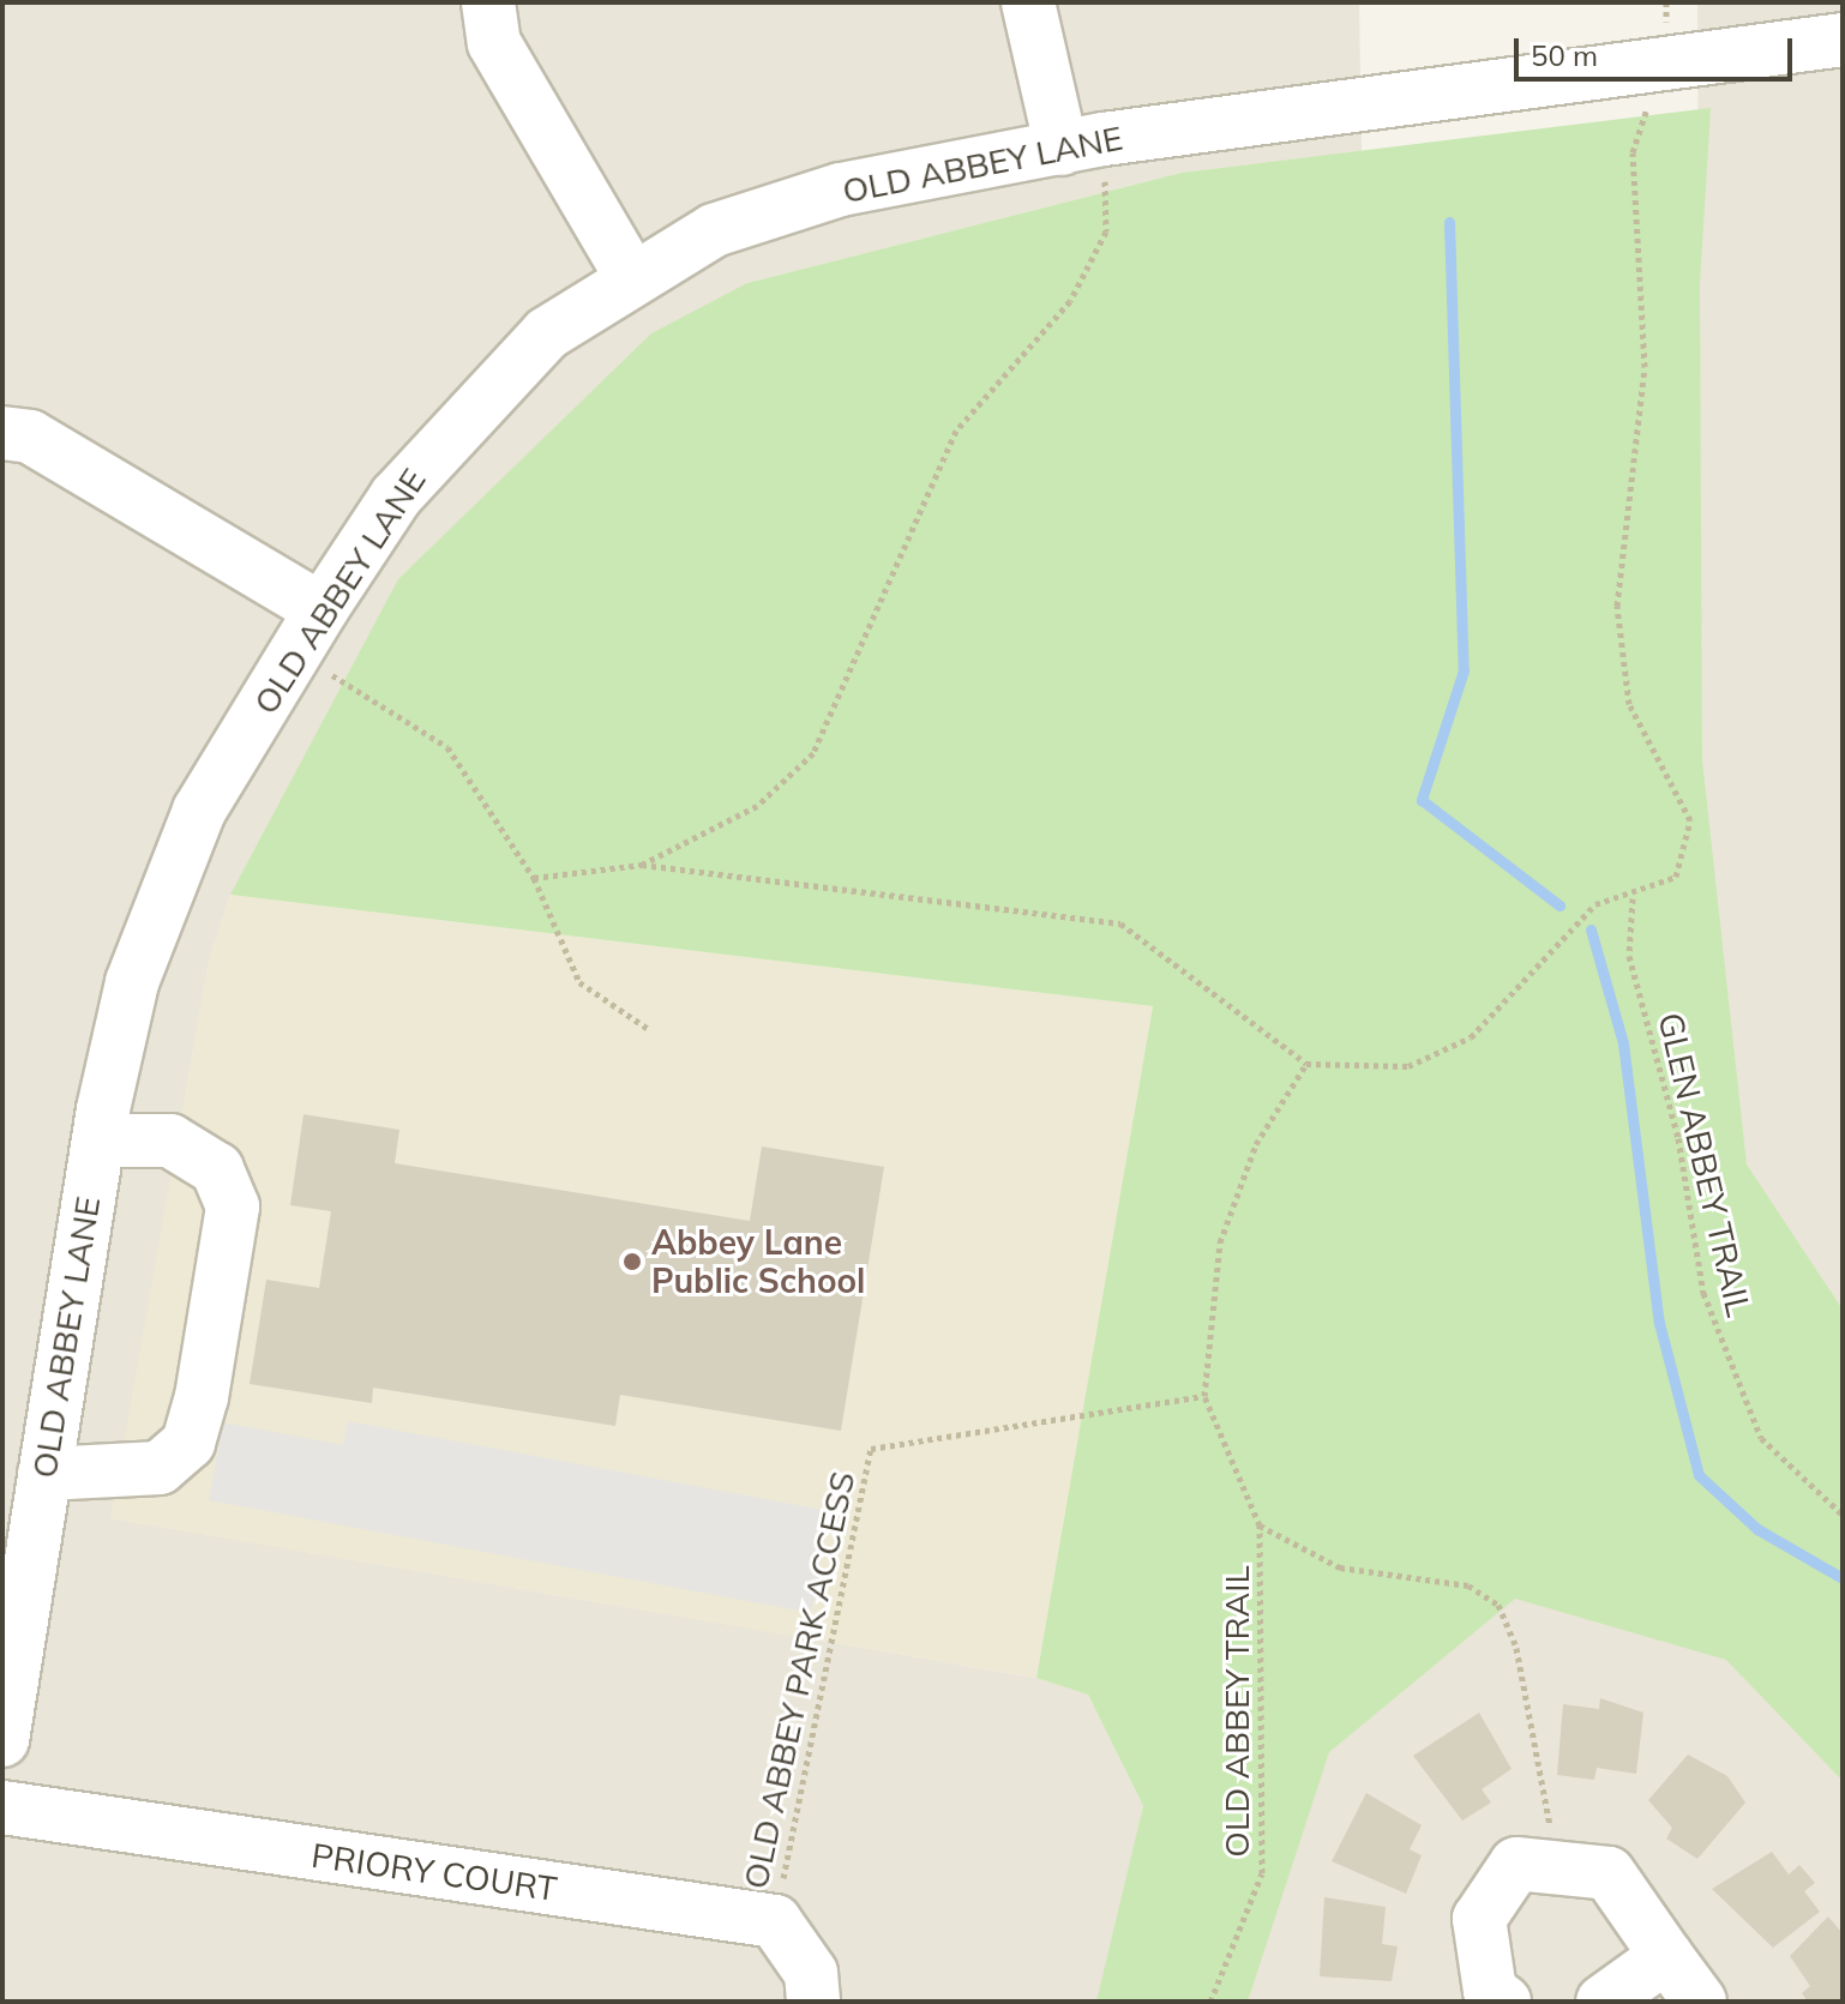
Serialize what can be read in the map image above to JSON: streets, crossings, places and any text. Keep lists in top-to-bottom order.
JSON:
{
  "streets": {
    "street": ["OLD ABBEY LANE", "PRIORY COURT"],
    "path": ["GLEN ABBEY TRAIL", "OLD ABBEY PARK ACCESS", "OLD ABBEY TRAIL"]
  },
  "crossings": [
    ["OLD ABBEY PARK ACCESS", "OLD ABBEY TRAIL"],
    ["OLD ABBEY PARK ACCESS", "PRIORY COURT"]
  ],
  "places": ["Abbey Lane Public School"],
  "scale_bar": "50 m"
}
